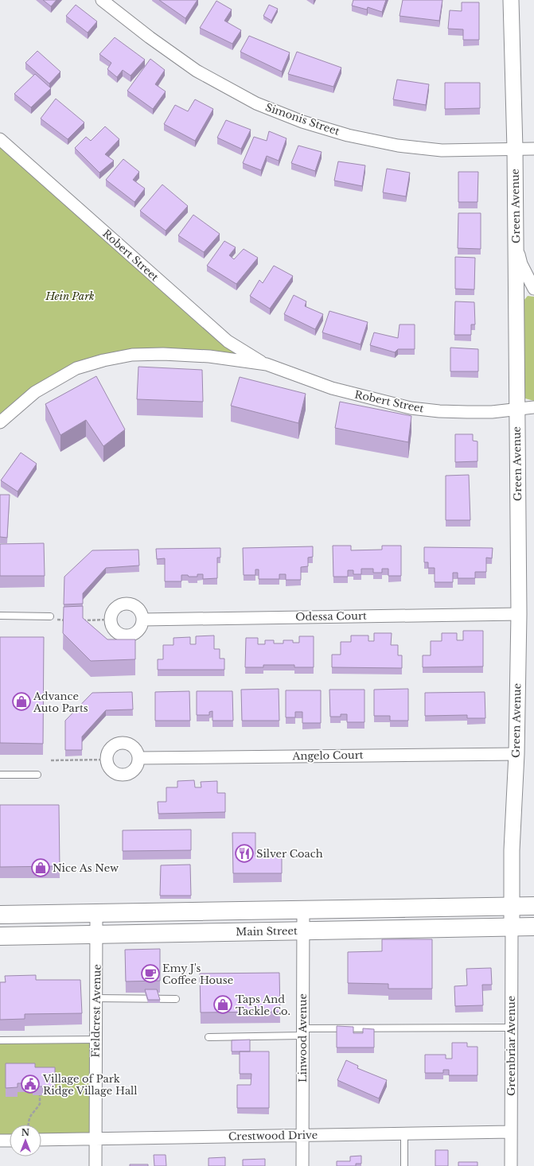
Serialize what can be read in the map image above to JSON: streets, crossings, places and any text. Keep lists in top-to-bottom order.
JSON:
{
  "streets": {
    "main road": ["Main Street"],
    "street": [
      "Simonis Street",
      "Green Avenue",
      "Robert Street",
      "Odessa Court",
      "Angelo Court",
      "Fieldcrest Avenue",
      "Linwood Avenue",
      "Greenbriar Avenue",
      "Crestwood Drive"
    ]
  },
  "crossings": [
    ["Simonis Street", "Green Avenue"],
    ["Green Avenue", "Robert Street"],
    ["Green Avenue", "Odessa Court"],
    ["Green Avenue", "Angelo Court"],
    ["Green Avenue", "Main Street"],
    ["Green Avenue", "Greenbriar Avenue"],
    ["Main Street", "Fieldcrest Avenue"],
    ["Main Street", "Linwood Avenue"],
    ["Main Street", "Greenbriar Avenue"],
    ["Fieldcrest Avenue", "Crestwood Drive"],
    ["Linwood Avenue", "Crestwood Drive"],
    ["Greenbriar Avenue", "Crestwood Drive"]
  ],
  "parks": ["Hein Park"],
  "places": {
    "shop": ["Advance Auto Parts", "Nice As New", "Taps And Tackle Co."],
    "restaurant": ["Silver Coach"],
    "cafe": ["Emy J's Coffee House"],
    "public building": ["Village of Park Ridge Village Hall"]
  },
  "north": "top"
}
